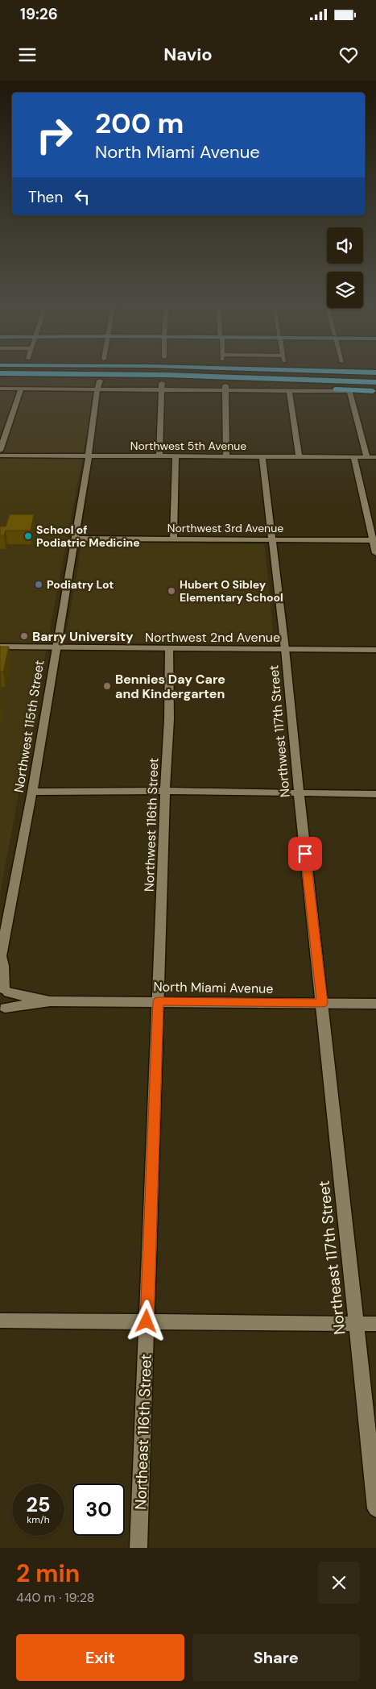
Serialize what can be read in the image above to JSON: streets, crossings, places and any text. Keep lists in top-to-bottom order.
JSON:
{
  "streets": {
    "street": [
      "Northwest 5th Avenue",
      "Northwest 3rd Avenue",
      "Northwest 2nd Avenue",
      "Northwest 115th Street",
      "Northwest 117th Street",
      "Northwest 116th Street",
      "North Miami Avenue",
      "Northeast 117th Street",
      "Northeast 116th Street"
    ]
  },
  "crossings": [
    ["Northwest 5th Avenue", "Northwest 115th Street"],
    ["Northwest 5th Avenue", "Northwest 117th Street"],
    ["Northwest 3rd Avenue", "Northwest 115th Street"],
    ["Northwest 3rd Avenue", "Northwest 117th Street"],
    ["Northwest 2nd Avenue", "Northwest 115th Street"],
    ["Northwest 2nd Avenue", "Northwest 117th Street"],
    ["Northwest 2nd Avenue", "Northwest 116th Street"],
    ["Northwest 115th Street", "North Miami Avenue"],
    ["Northwest 117th Street", "North Miami Avenue"],
    ["Northwest 117th Street", "Northeast 117th Street"],
    ["Northwest 116th Street", "North Miami Avenue"],
    ["Northwest 116th Street", "Northeast 116th Street"],
    ["North Miami Avenue", "Northeast 117th Street"],
    ["North Miami Avenue", "Northeast 116th Street"]
  ],
  "places": [
    "School of Podiatric Medicine",
    "Podiatry Lot",
    "Hubert O Sibley Elementary School",
    "Barry University",
    "Bennies Day Care and Kindergarten"
  ],
  "page": {
    "status": "19:26",
    "header": "Navio",
    "turn": ["200 m", "North Miami Avenue"],
    "then": "Then",
    "speed": "25 km/h",
    "limit": "30",
    "heading": ["2 min", "440 m · 19:28"],
    "buttons": ["Exit", "Share"]
  }
}
